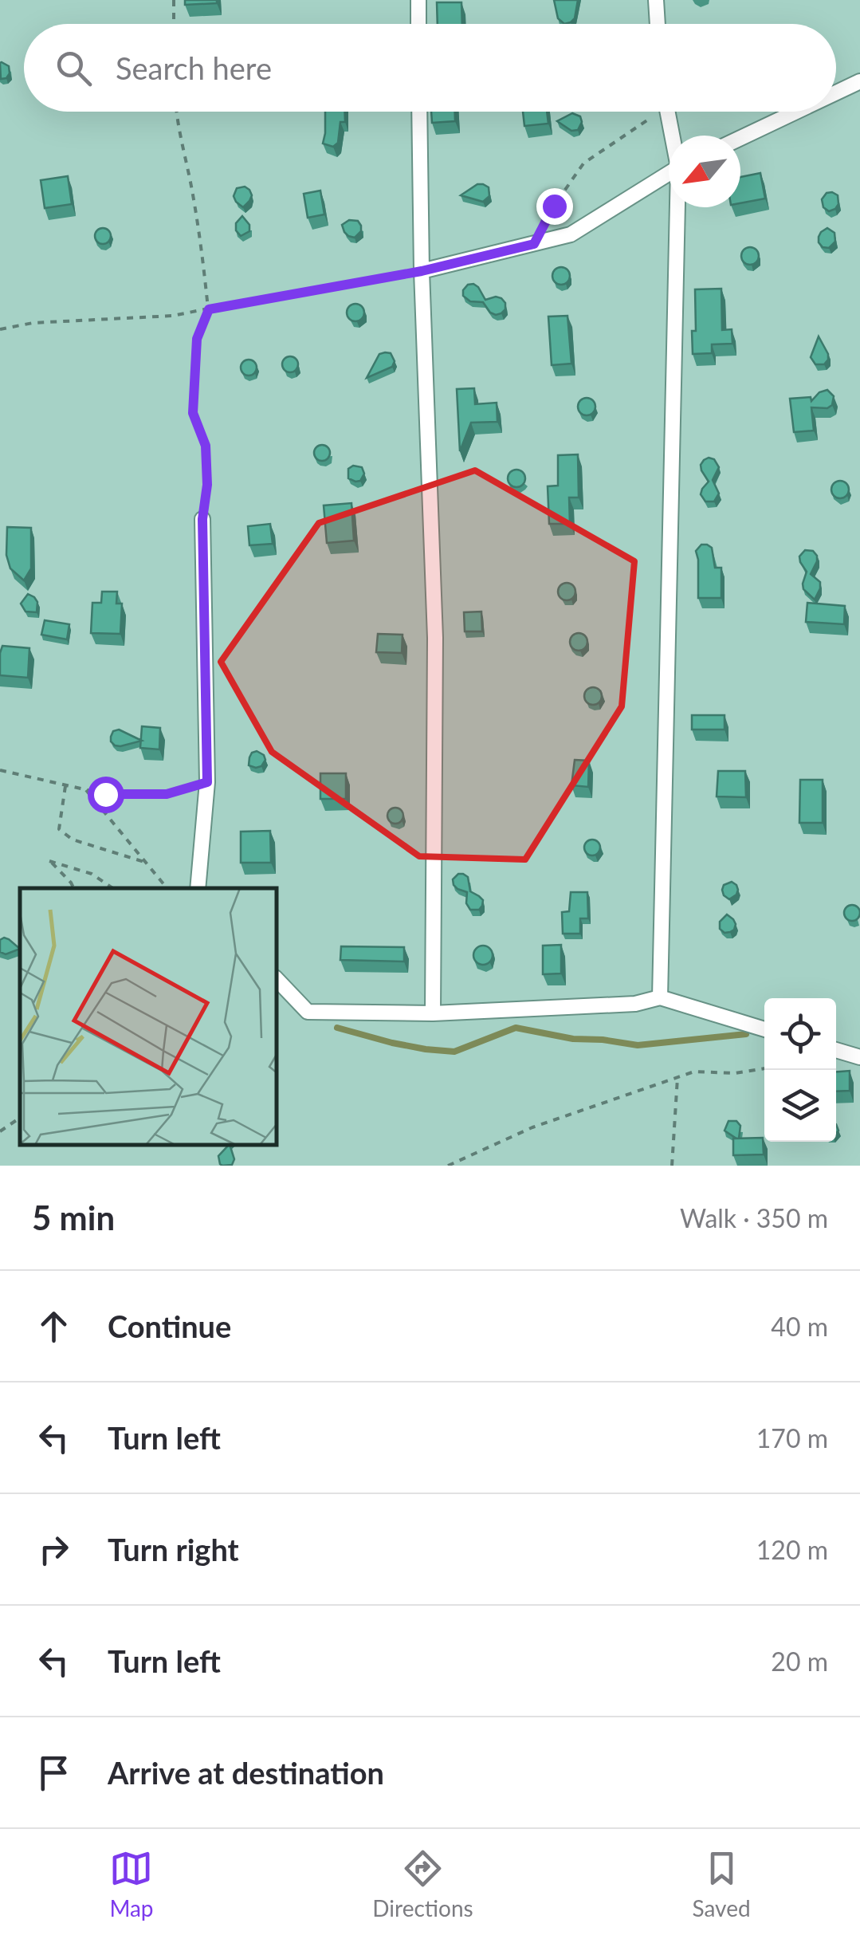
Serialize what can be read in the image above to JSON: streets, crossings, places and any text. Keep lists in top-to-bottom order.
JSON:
{
  "north": "bottom left",
  "page": {
    "search": "Search here",
    "heading": ["5 min", "Walk · 350 m"],
    "list": [
      ["Continue", "40 m"],
      ["Turn left", "170 m"],
      ["Turn right", "120 m"],
      ["Turn left", "20 m"],
      "Arrive at destination"
    ],
    "nav": ["Map", "Directions", "Saved"]
  }
}
